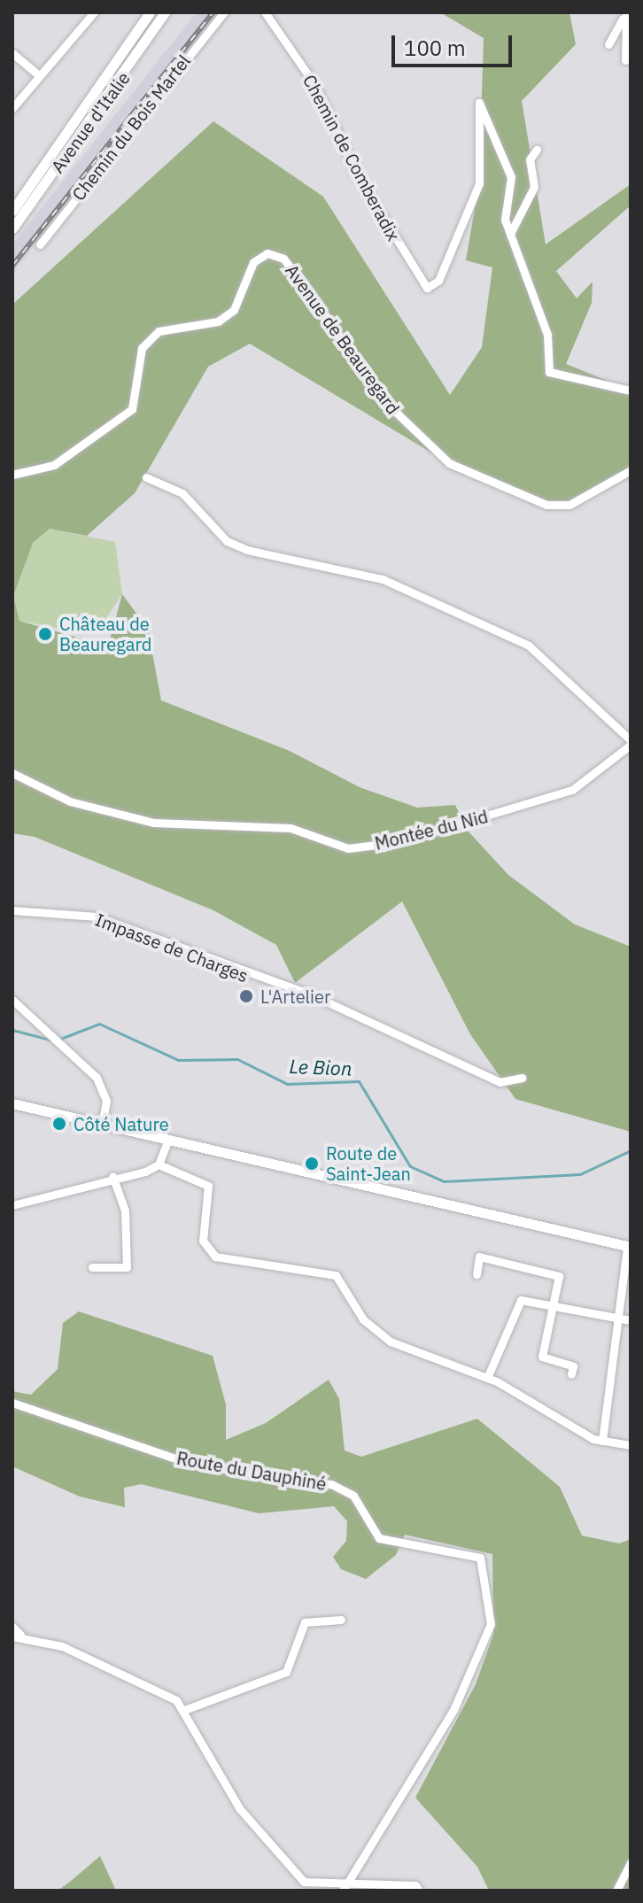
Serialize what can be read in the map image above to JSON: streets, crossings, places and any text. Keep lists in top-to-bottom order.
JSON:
{
  "streets": {
    "main road": ["Avenue d'Italie"],
    "street": [
      "Chemin du Bois Martel",
      "Chemin de Comberadix",
      "Avenue de Beauregard",
      "Montée du Nid",
      "Impasse de Charges",
      "Route du Dauphiné"
    ]
  },
  "water": ["Le Bion"],
  "places": [
    "Château de Beauregard",
    "L'Artelier",
    "Côté Nature",
    "Route de Saint-Jean"
  ],
  "scale_bar": "100 m"
}
